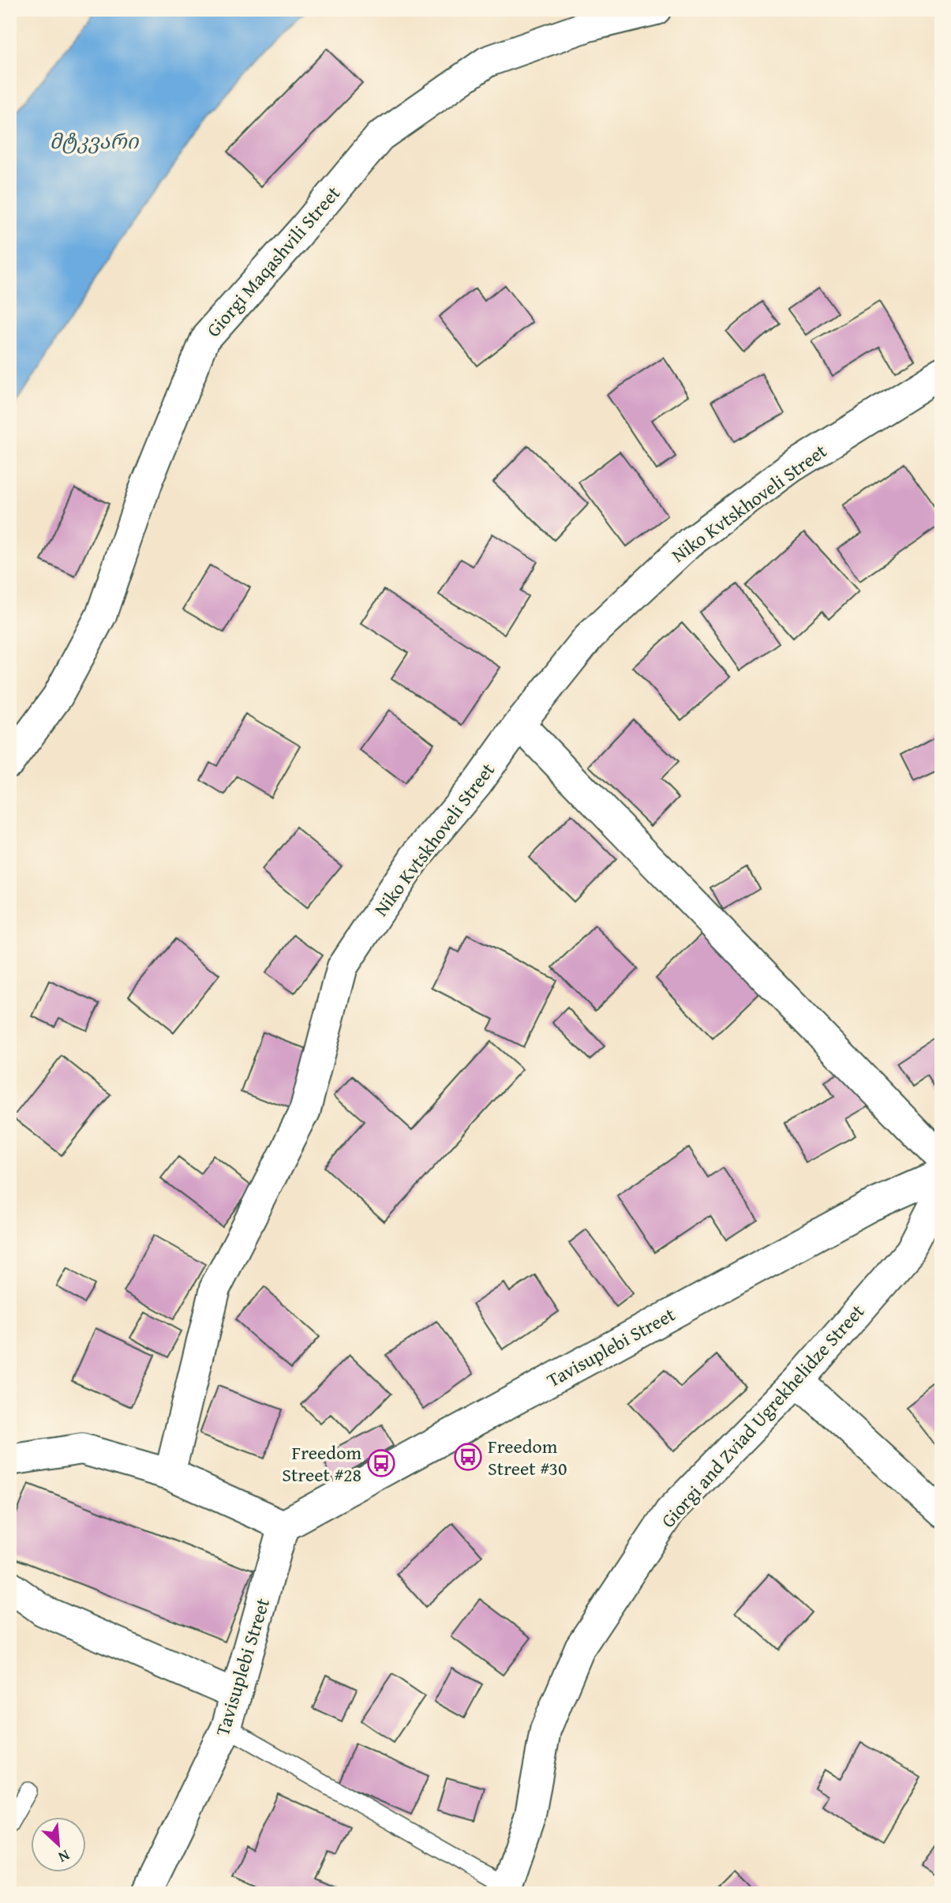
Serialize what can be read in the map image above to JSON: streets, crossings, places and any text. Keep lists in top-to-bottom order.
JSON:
{
  "streets": {
    "street": [
      "Giorgi Maqashvili Street",
      "Niko Kvtskhoveli Street",
      "Tavisuplebi Street",
      "Giorgi and Zviad Ugrekhelidze Street"
    ]
  },
  "water": ["მტკვარი"],
  "places": {
    "bus stop": ["Freedom Street #30", "Freedom Street #28"]
  },
  "north": "bottom right"
}
